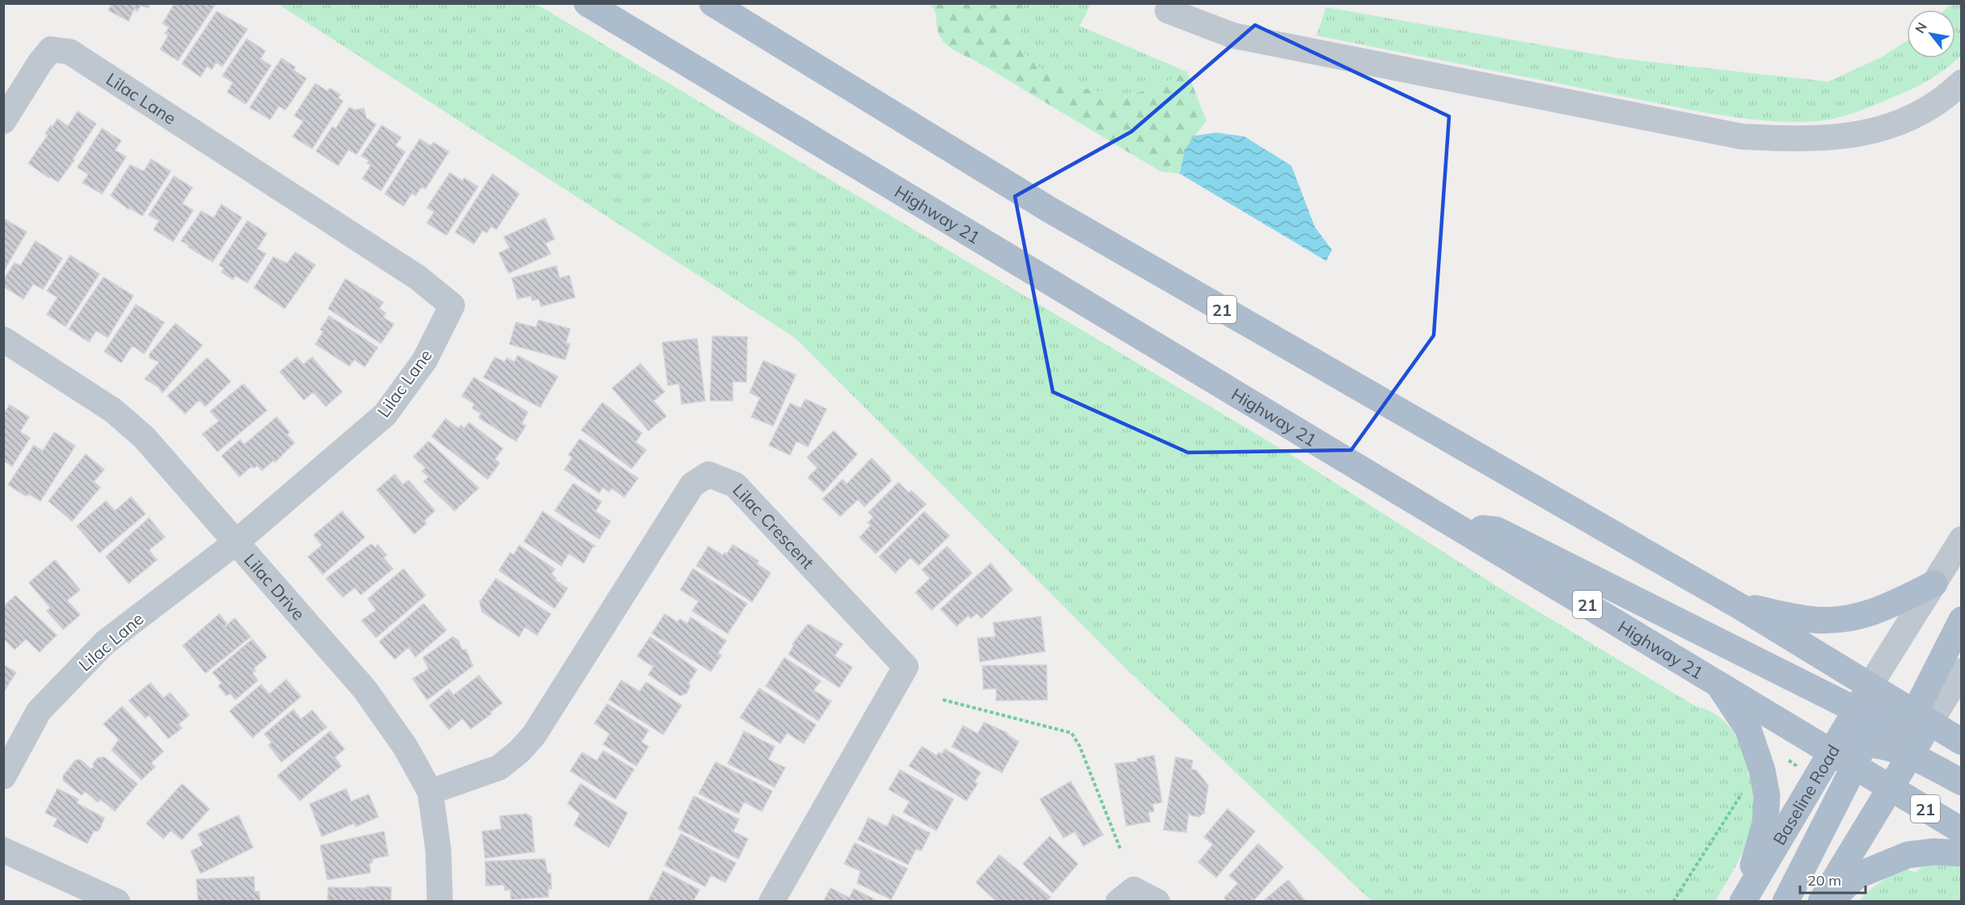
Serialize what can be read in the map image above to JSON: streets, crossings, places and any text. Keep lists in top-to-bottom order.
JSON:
{
  "streets": {
    "main road": ["Highway 21", "21", "Baseline Road"],
    "street": ["Lilac Lane", "Lilac Crescent", "Lilac Drive"]
  },
  "crossings": [
    ["Lilac Lane", "Lilac Drive"],
    ["Highway 21", "Baseline Road"],
    ["21", "Baseline Road"],
    ["Lilac Crescent", "Lilac Drive"]
  ],
  "scale_bar": "20 m",
  "north": "top left"
}
